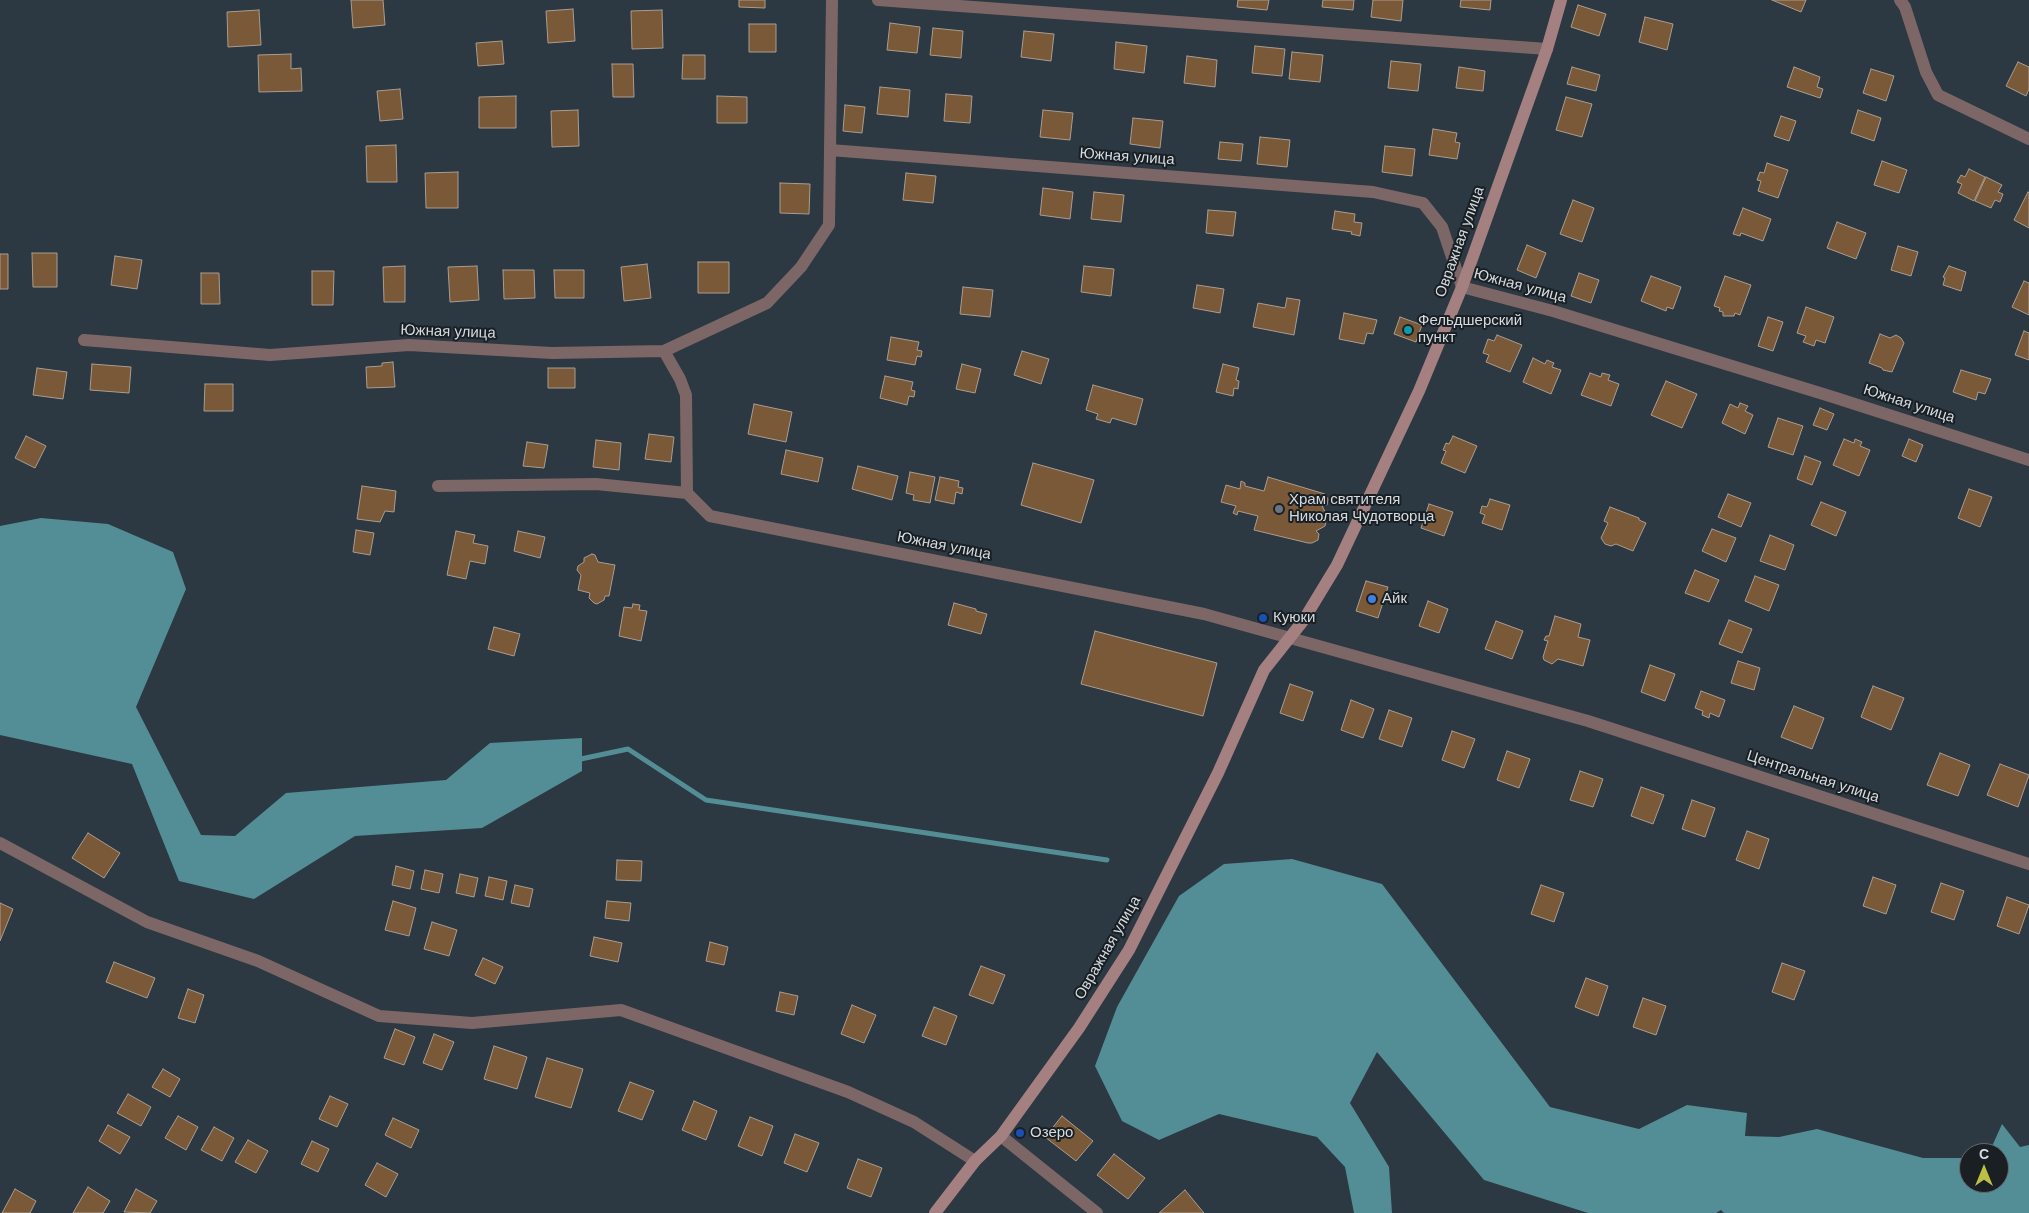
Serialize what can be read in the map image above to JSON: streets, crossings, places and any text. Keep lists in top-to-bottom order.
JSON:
{
  "streets": {
    "street": ["Южная улица", "Овражная улица", "Центральная улица"]
  },
  "crossings": [
    ["Южная улица", "Овражная улица"],
    ["Южная улица", "Центральная улица"],
    ["Овражная улица", "Центральная улица"]
  ],
  "places": [
    "Фельдшерский пункт",
    "Храм святителя Николая Чудотворца",
    "Айк",
    "Куюки",
    "Озеро"
  ],
  "north": "top"
}
